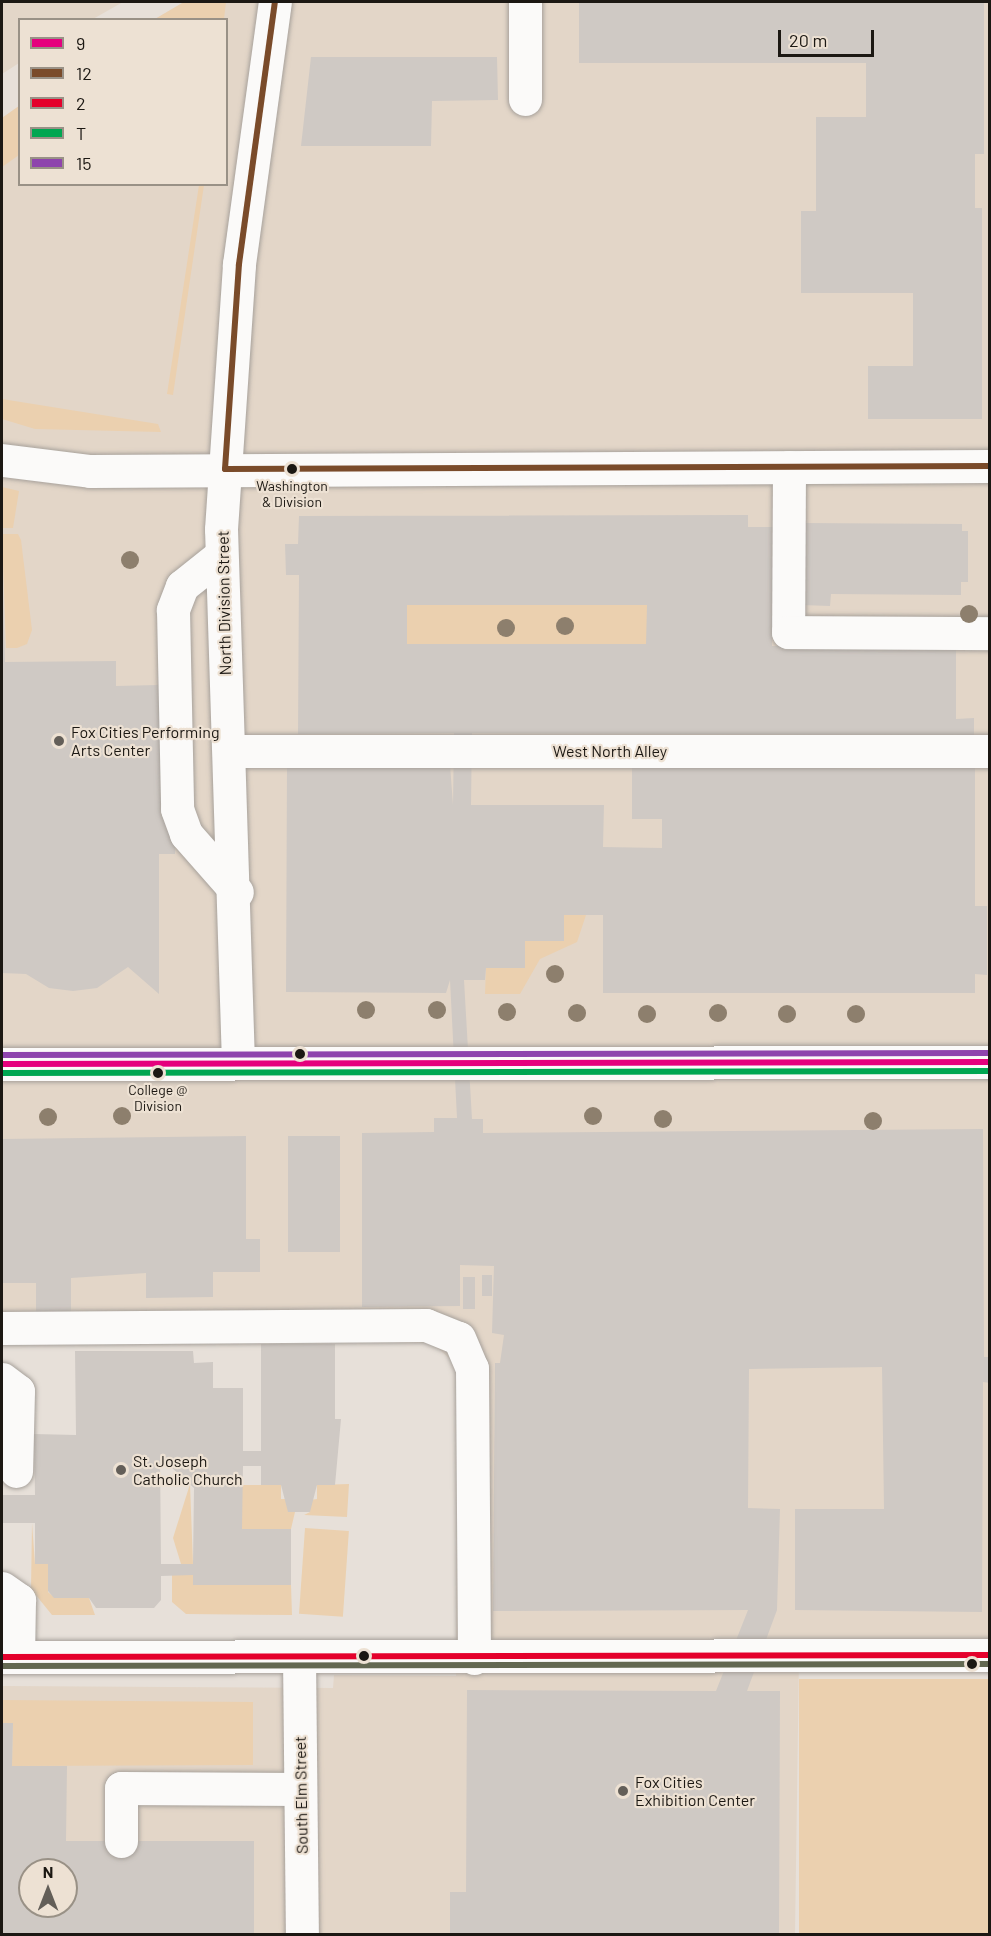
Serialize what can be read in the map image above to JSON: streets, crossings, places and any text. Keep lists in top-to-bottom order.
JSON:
{
  "streets": {
    "street": ["North Division Street", "West North Alley", "South Elm Street"]
  },
  "crossings": [
    ["North Division Street", "West North Alley"]
  ],
  "places": [
    "Washington & Division",
    "Fox Cities Performing Arts Center",
    "College @ Division",
    "St. Joseph Catholic Church",
    "Fox Cities Exhibition Center"
  ],
  "lines": [
    "transit line 12",
    "transit line 15",
    "transit line 9",
    "transit line T",
    "transit line 2"
  ],
  "legend": [
    "9",
    "12",
    "2",
    "T",
    "15"
  ],
  "scale_bar": "20 m",
  "north": "top"
}
